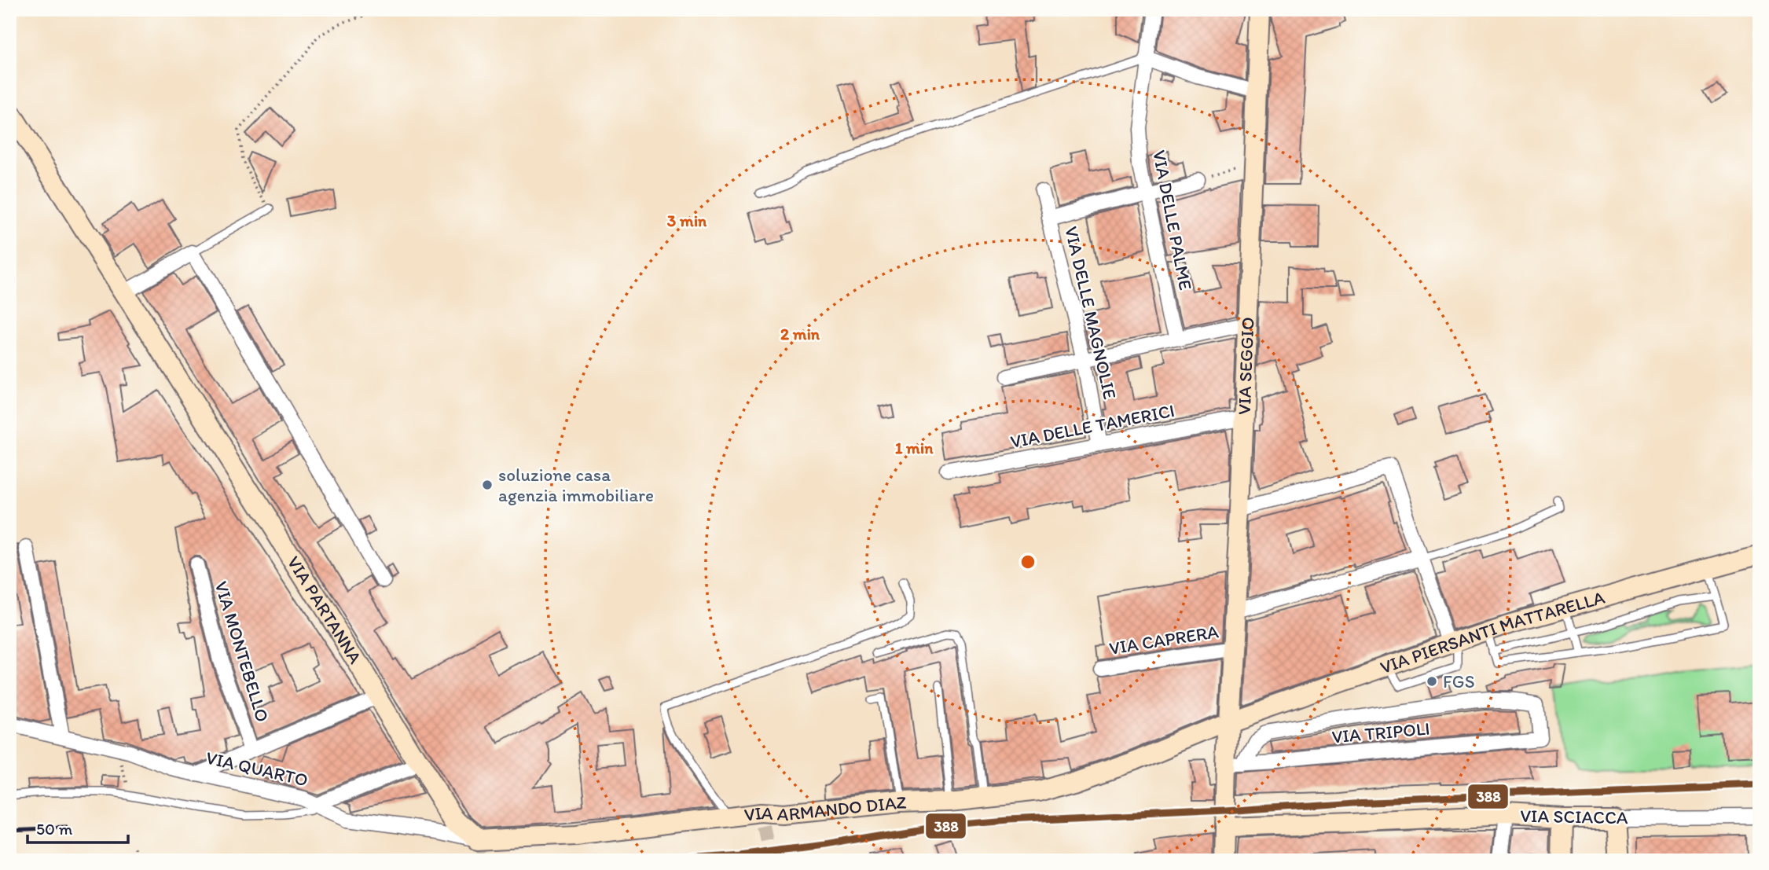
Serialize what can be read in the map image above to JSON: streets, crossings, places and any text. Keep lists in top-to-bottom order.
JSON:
{
  "streets": {
    "street": [
      "VIA DELLE PALME",
      "VIA DELLE MAGNOLIE",
      "VIA SEGGIO",
      "VIA DELLE TAMERICI",
      "VIA PARTANNA",
      "VIA PIERSANTI MATTARELLA",
      "VIA CAPRERA",
      "VIA MONTEBELLO",
      "VIA TRIPOLI",
      "VIA QUARTO",
      "VIA ARMANDO DIAZ",
      "VIA SCIACCA"
    ]
  },
  "crossings": [
    ["VIA DELLE MAGNOLIE", "VIA DELLE TAMERICI"],
    ["VIA SEGGIO", "VIA DELLE TAMERICI"],
    ["VIA SEGGIO", "VIA PIERSANTI MATTARELLA"],
    ["VIA SEGGIO", "VIA CAPRERA"],
    ["VIA SEGGIO", "VIA TRIPOLI"],
    ["VIA SEGGIO", "VIA ARMANDO DIAZ"],
    ["VIA SEGGIO", "VIA SCIACCA"],
    ["VIA PARTANNA", "VIA MONTEBELLO"],
    ["VIA PARTANNA", "VIA QUARTO"],
    ["VIA PARTANNA", "VIA ARMANDO DIAZ"],
    ["VIA PIERSANTI MATTARELLA", "VIA ARMANDO DIAZ"],
    ["VIA MONTEBELLO", "VIA QUARTO"],
    ["VIA QUARTO", "VIA ARMANDO DIAZ"]
  ],
  "places": ["soluzione casa agenzia immobiliare", "FGS"],
  "lines": ["transit line 388"],
  "scale_bar": "50 m",
  "rings": ["3 min", "2 min", "1 min"]
}
